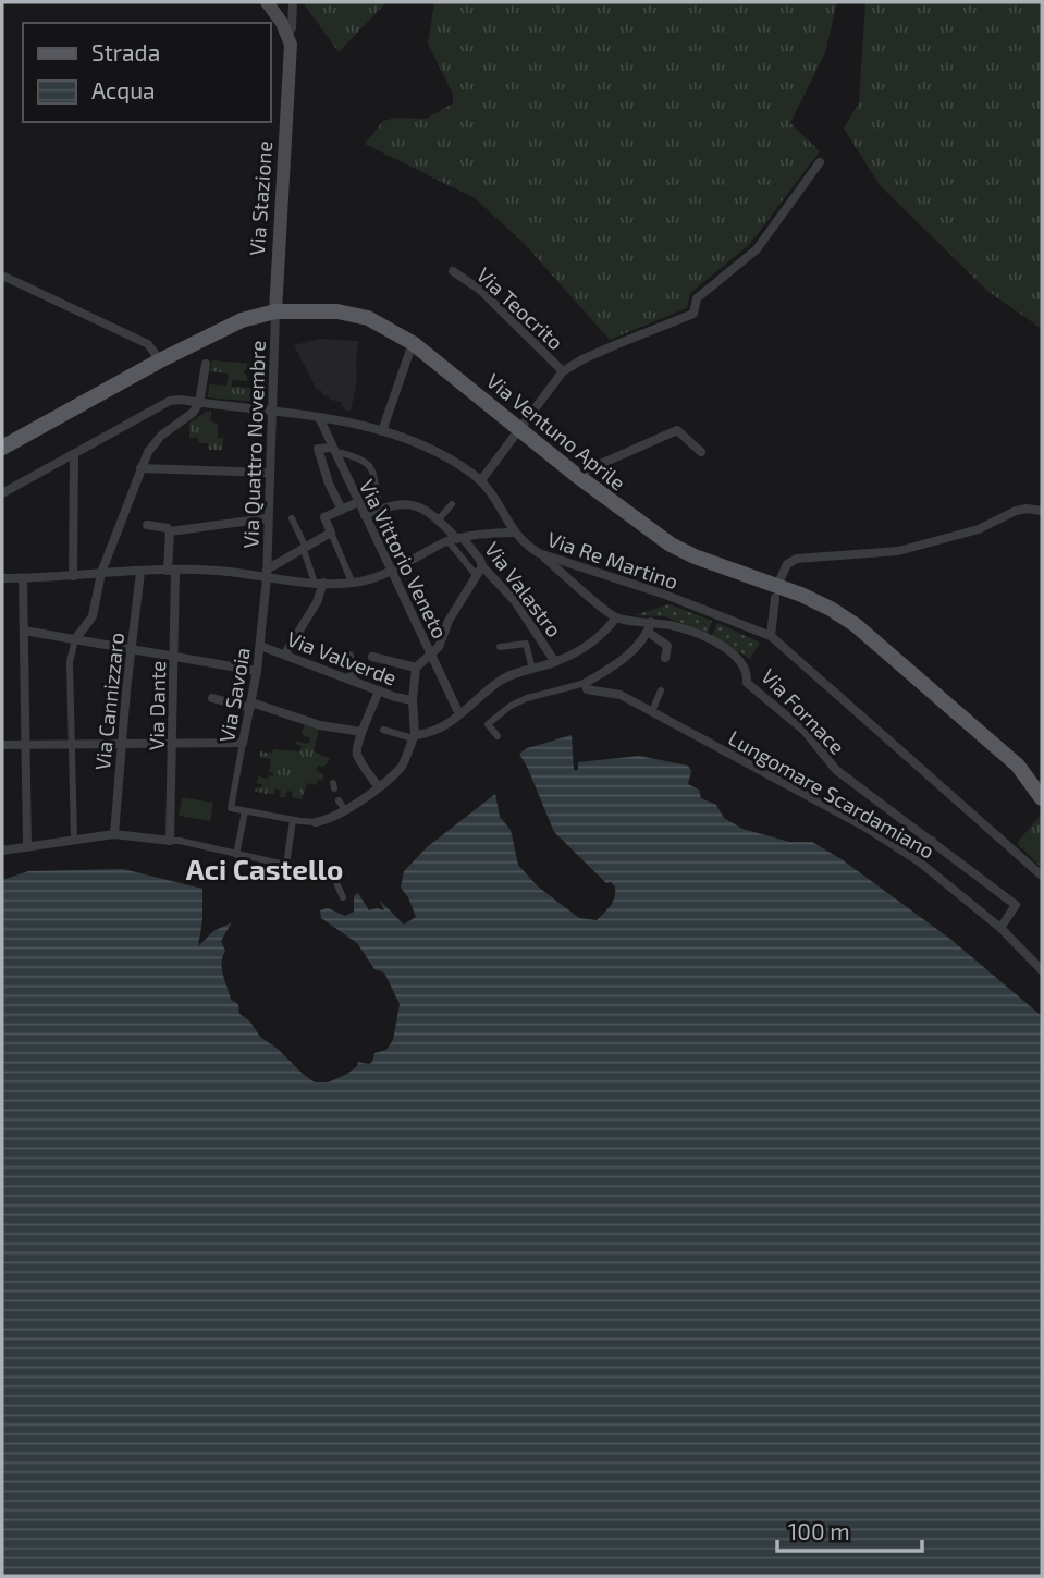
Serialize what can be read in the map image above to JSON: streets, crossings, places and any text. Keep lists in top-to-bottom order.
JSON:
{
  "streets": {
    "main road": ["Via Stazione", "Via Ventuno Aprile"],
    "street": [
      "Via Teocrito",
      "Via Quattro Novembre",
      "Via Vittorio Veneto",
      "Via Re Martino",
      "Via Valastro",
      "Via Valverde",
      "Via Savoia",
      "Via Cannizzaro",
      "Via Dante",
      "Via Fornace",
      "Lungomare Scardamiano"
    ]
  },
  "crossings": [
    ["Via Stazione", "Via Ventuno Aprile"],
    ["Via Stazione", "Via Quattro Novembre"],
    ["Via Ventuno Aprile", "Via Quattro Novembre"],
    ["Via Quattro Novembre", "Via Savoia"],
    ["Via Vittorio Veneto", "Via Valastro"],
    ["Via Valverde", "Via Savoia"],
    ["Via Fornace", "Lungomare Scardamiano"]
  ],
  "districts": ["Aci Castello"],
  "legend": ["Strada", "Acqua"],
  "scale_bar": "100 m"
}
